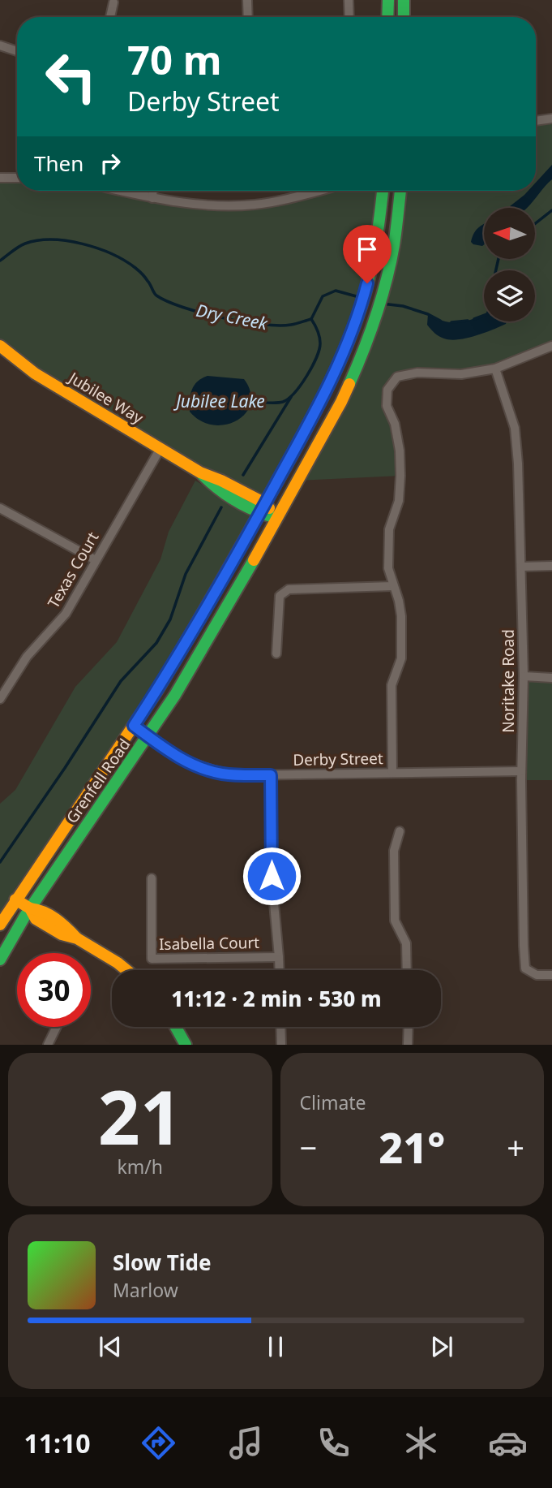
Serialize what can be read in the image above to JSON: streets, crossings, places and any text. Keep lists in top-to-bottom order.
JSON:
{
  "streets": {
    "main road": ["Jubilee Way", "Grenfell Road"],
    "street": [
      "Texas Court",
      "Noritake Road",
      "Derby Street",
      "Isabella Court"
    ]
  },
  "crossings": [
    ["Jubilee Way", "Texas Court"],
    ["Jubilee Way", "Grenfell Road"],
    ["Noritake Road", "Derby Street"],
    ["Derby Street", "Grenfell Road"]
  ],
  "water": ["Dry Creek", "Jubilee Lake"],
  "north": "left",
  "page": {
    "turn": ["70 m", "Derby Street"],
    "then": "Then",
    "limit": "30",
    "trip": "11:12 · 2 min · 530 m",
    "tile": [
      ["21", "km/h"],
      "Climate"
    ],
    "heat": ["−", "21°", "+"],
    "song": ["Slow Tide", "Marlow"],
    "tabs": "11:10"
  }
}
